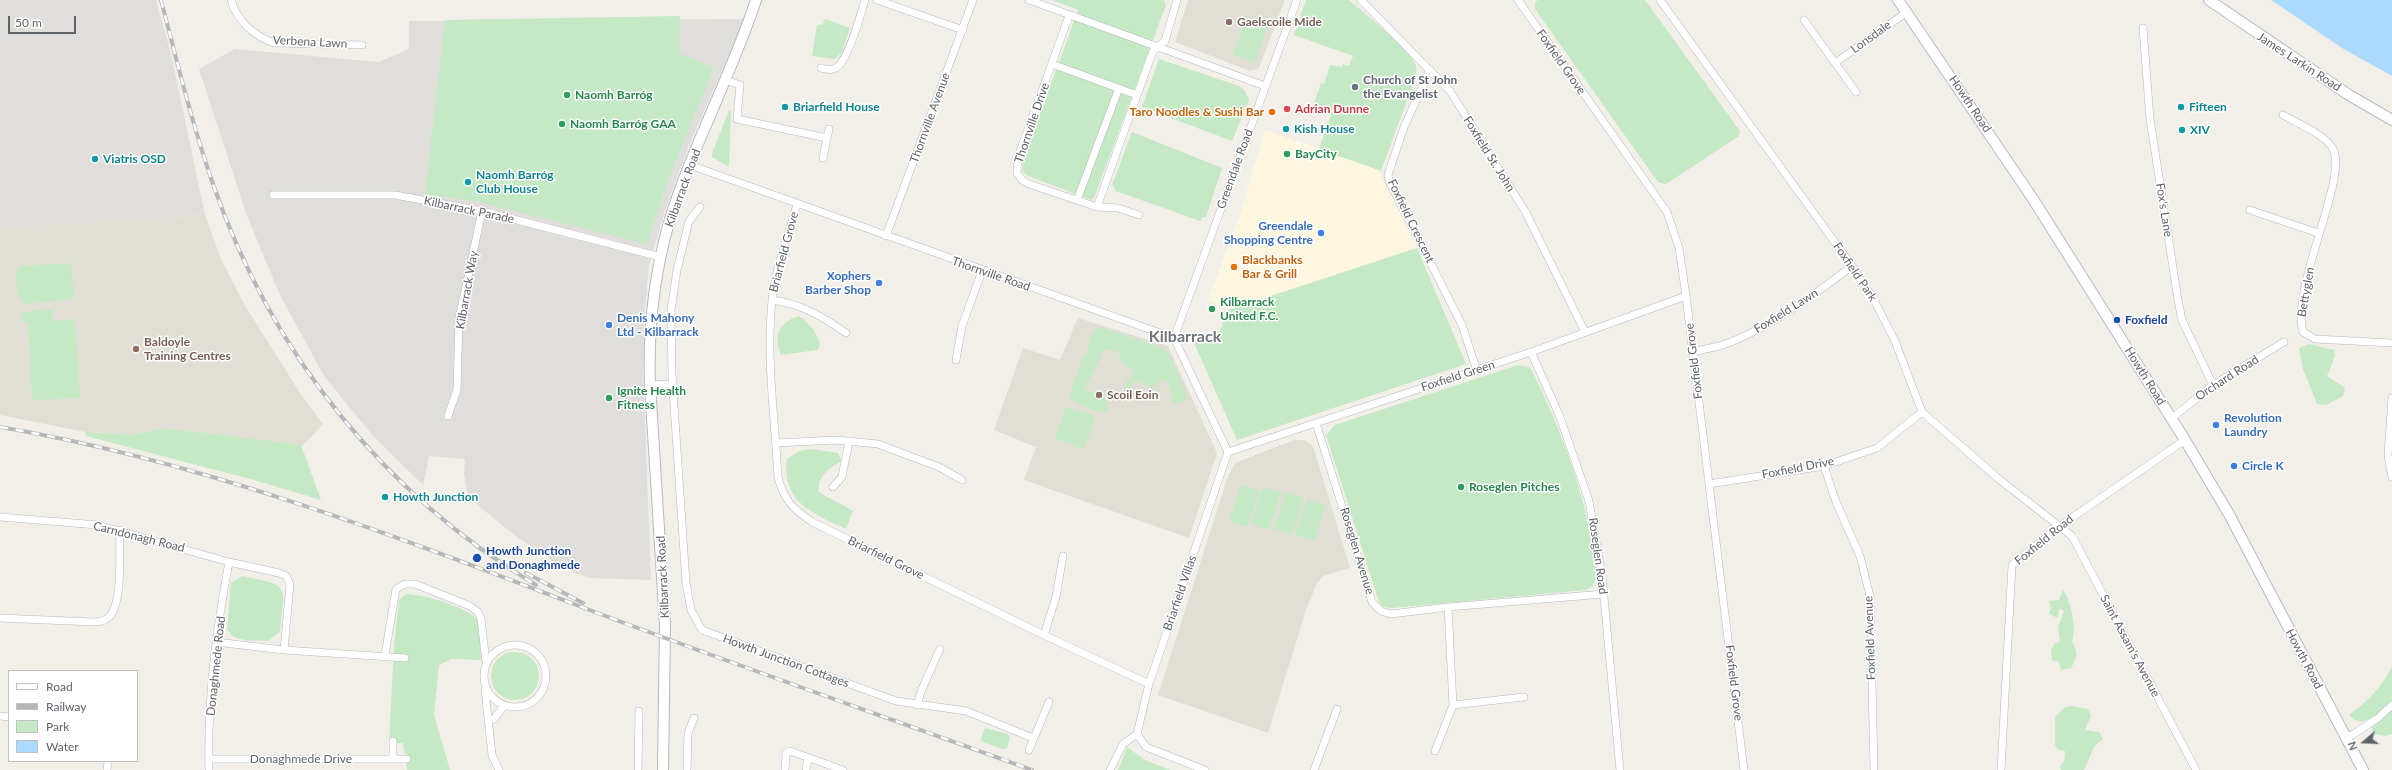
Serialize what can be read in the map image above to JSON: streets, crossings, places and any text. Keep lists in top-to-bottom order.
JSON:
{
  "streets": {
    "main road": ["James Larkin Road", "Howth Road", "Kilbarrack Road"],
    "street": [
      "Lonsdale",
      "Verbena Lawn",
      "Foxfield Grove",
      "Thornville Avenue",
      "Thornville Drive",
      "Foxfield St. John",
      "Greendale Road",
      "Kilbarrack Parade",
      "Fox's Lane",
      "Foxfield Crescent",
      "Briarfield Grove",
      "Foxfield Park",
      "Thornville Road",
      "Kilbarrack Way",
      "Bettyglen",
      "Foxfield Lawn",
      "Foxfield Green",
      "Orchard Road",
      "Foxfield Drive",
      "Carndonagh Road",
      "Foxfield Road",
      "Roseglen Avenue",
      "Roseglen Road",
      "Briarfield Villas",
      "Foxfield Avenue",
      "Saint Assam's Avenue",
      "Howth Junction Cottages",
      "Donaghmede Road",
      "Donaghmede Drive"
    ]
  },
  "crossings": [
    ["Lonsdale", "Howth Road"],
    ["Foxfield Grove", "Foxfield Lawn"],
    ["Foxfield Grove", "Foxfield Green"],
    ["Foxfield Grove", "Foxfield Drive"],
    ["Howth Road", "Orchard Road"],
    ["Howth Road", "Foxfield Road"],
    ["Thornville Avenue", "Thornville Road"],
    ["Foxfield St. John", "Foxfield Crescent"],
    ["Foxfield St. John", "Foxfield Green"],
    ["Greendale Road", "Thornville Road"],
    ["Kilbarrack Road", "Kilbarrack Parade"],
    ["Kilbarrack Road", "Thornville Road"],
    ["Kilbarrack Road", "Howth Junction Cottages"],
    ["Kilbarrack Parade", "Kilbarrack Way"],
    ["Fox's Lane", "Orchard Road"],
    ["Foxfield Crescent", "Foxfield Green"],
    ["Briarfield Grove", "Thornville Road"],
    ["Briarfield Grove", "Briarfield Villas"],
    ["Foxfield Park", "Foxfield Lawn"],
    ["Foxfield Park", "Foxfield Drive"],
    ["Foxfield Park", "Foxfield Road"],
    ["Foxfield Park", "Saint Assam's Avenue"],
    ["Foxfield Green", "Roseglen Avenue"],
    ["Foxfield Green", "Roseglen Road"],
    ["Foxfield Green", "Briarfield Villas"],
    ["Foxfield Drive", "Foxfield Avenue"],
    ["Carndonagh Road", "Donaghmede Road"],
    ["Foxfield Road", "Saint Assam's Avenue"],
    ["Roseglen Avenue", "Roseglen Road"],
    ["Donaghmede Road", "Donaghmede Drive"]
  ],
  "districts": ["Kilbarrack"],
  "places": [
    "Gaelscoile Mide",
    "Church of St John the Evangelist",
    "Naomh Barróg",
    "Briarfield House",
    "Fifteen",
    "Adrian Dunne",
    "Taro Noodles & Sushi Bar",
    "Naomh Barróg GAA",
    "Kish House",
    "XIV",
    "BayCity",
    "Viatris OSD",
    "Naomh Barróg Club House",
    "Greendale Shopping Centre",
    "Blackbanks Bar & Grill",
    "Xophers Barber Shop",
    "Kilbarrack United F.C.",
    "Foxfield",
    "Denis Mahony Ltd - Kilbarrack",
    "Baldoyle Training Centres",
    "Scoil Eoin",
    "Ignite Health Fitness",
    "Revolution Laundry",
    "Circle K",
    "Roseglen Pitches",
    "Howth Junction",
    "Howth Junction and Donaghmede"
  ],
  "legend": [
    "Road",
    "Railway",
    "Park",
    "Water"
  ],
  "scale_bar": "50 m",
  "north": "left"
}
